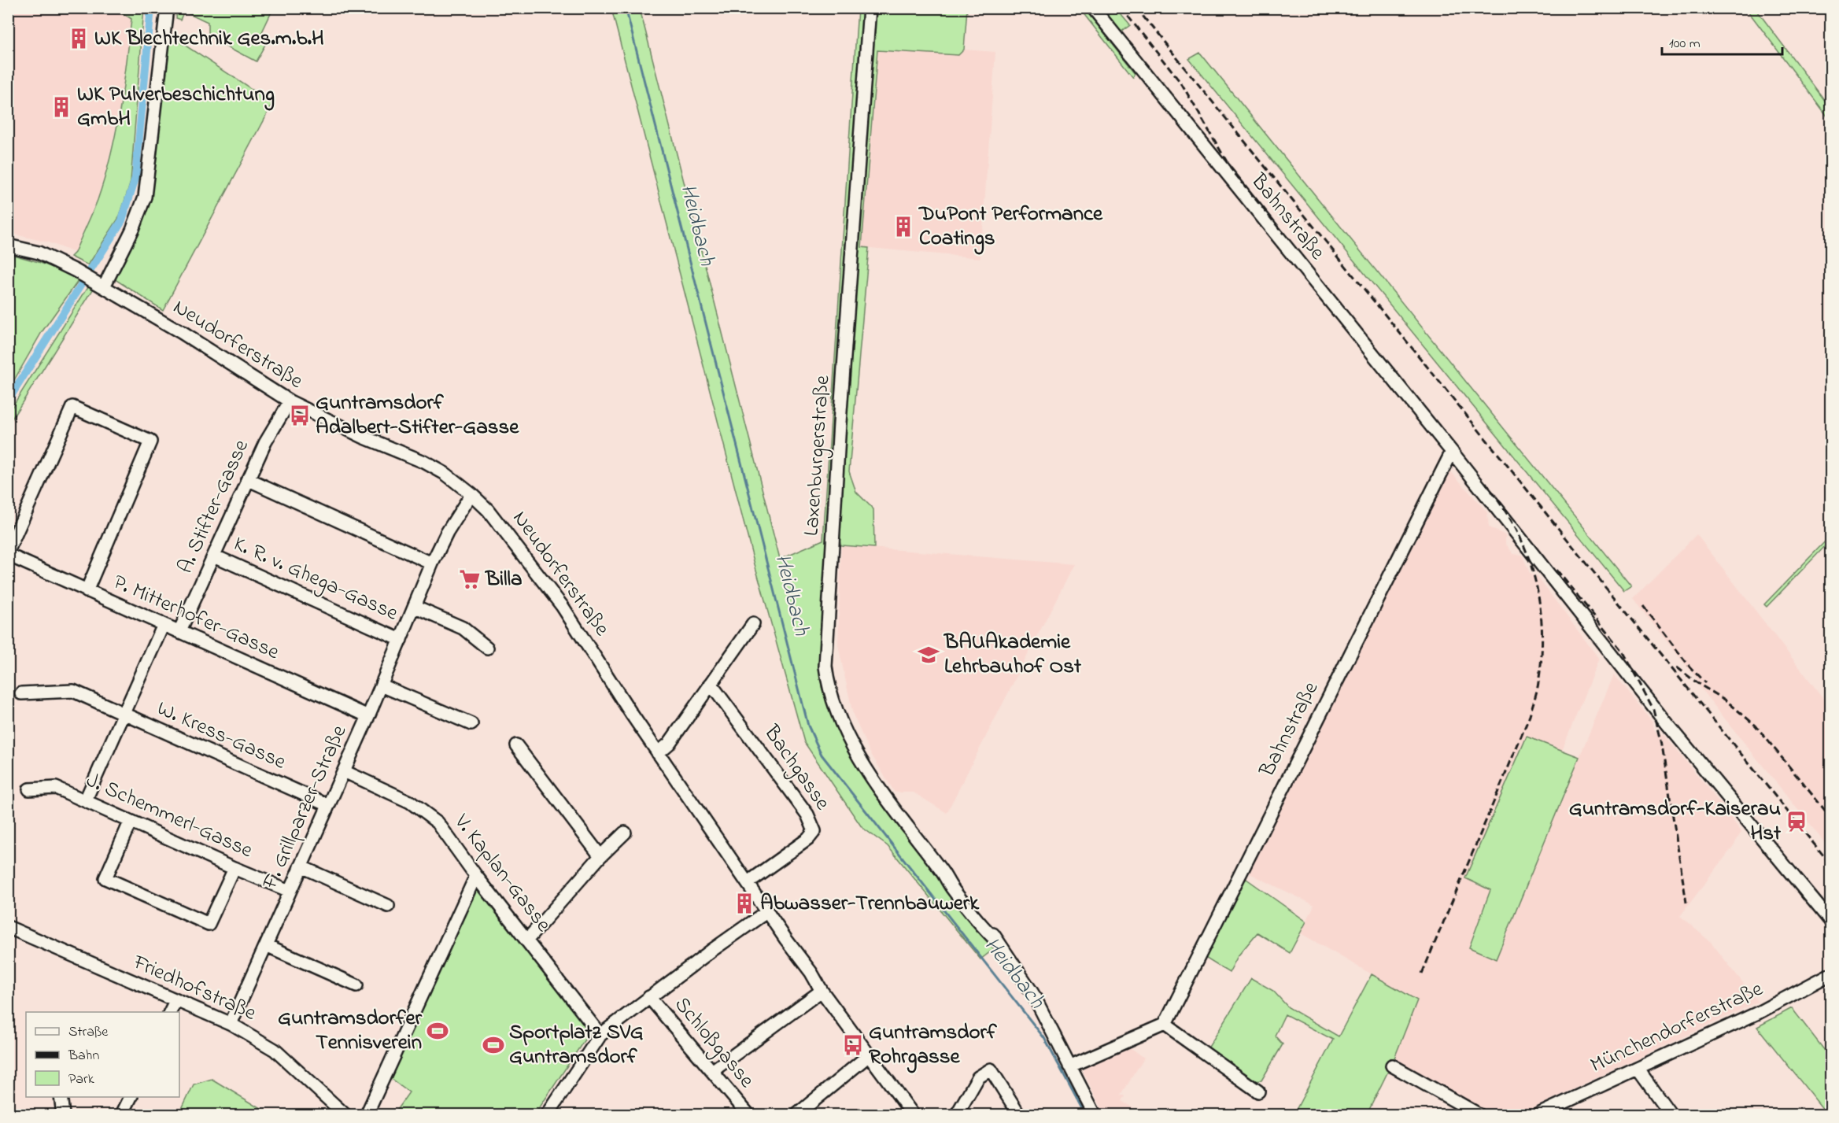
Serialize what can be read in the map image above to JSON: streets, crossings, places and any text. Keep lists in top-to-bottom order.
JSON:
{
  "streets": {
    "street": [
      "Bahnstraße",
      "Neudorferstraße",
      "Laxenburgerstraße",
      "A. Stifter-Gasse",
      "K. R. v. Ghega-Gasse",
      "P. Mitterhofer-Gasse",
      "W. Kress-Gasse",
      "Bachgasse",
      "F. Grillparzer-Straße",
      "J. Schemmerl-Gasse",
      "V. Kaplan-Gasse",
      "Friedhofstraße",
      "Münchendorferstraße",
      "Schloßgasse"
    ]
  },
  "crossings": [
    ["Neudorferstraße", "A. Stifter-Gasse"],
    ["Neudorferstraße", "Bachgasse"],
    ["Neudorferstraße", "F. Grillparzer-Straße"],
    ["A. Stifter-Gasse", "K. R. v. Ghega-Gasse"],
    ["A. Stifter-Gasse", "P. Mitterhofer-Gasse"],
    ["K. R. v. Ghega-Gasse", "F. Grillparzer-Straße"],
    ["P. Mitterhofer-Gasse", "F. Grillparzer-Straße"],
    ["W. Kress-Gasse", "F. Grillparzer-Straße"],
    ["F. Grillparzer-Straße", "J. Schemmerl-Gasse"],
    ["F. Grillparzer-Straße", "V. Kaplan-Gasse"],
    ["F. Grillparzer-Straße", "Friedhofstraße"]
  ],
  "water": ["Heidbach"],
  "places": {
    "building": [
      "WK Blechtechnik Ges.m.b.H",
      "WK Pulverbeschichtung GmbH",
      "DuPont Performance Coatings",
      "Abwasser-Trennbauwerk"
    ],
    "bus stop": ["Guntramsdorf Adalbert-Stifter-Gasse", "Guntramsdorf Rohrgasse"],
    "supermarket": ["Billa"],
    "school or university": ["BAUAkademie Lehrbauhof Ost"],
    "station": ["Guntramsdorf-Kaiserau Hst"],
    "sports": ["Guntramsdorfer Tennisverein", "Sportplatz SVG Guntramsdorf"]
  },
  "legend": ["Straße", "Bahn", "Park"],
  "scale_bar": "100 m"
}
